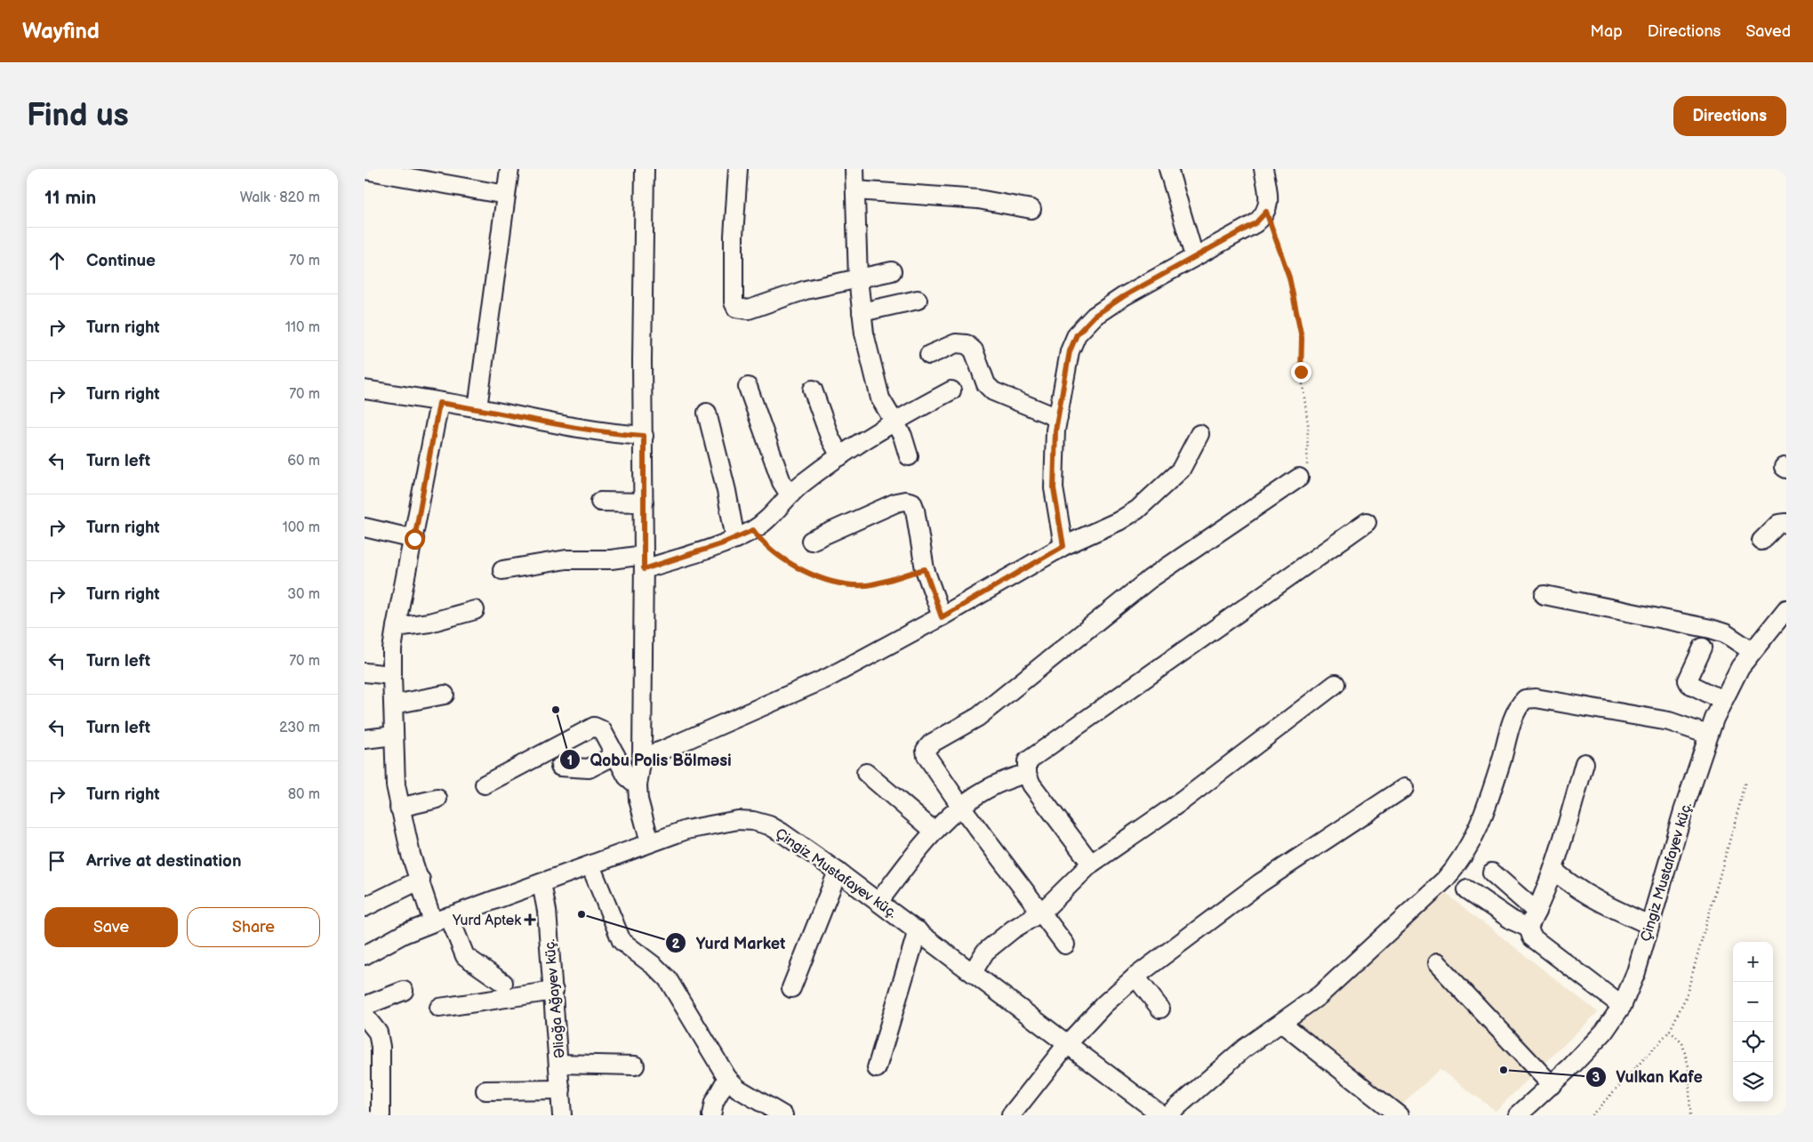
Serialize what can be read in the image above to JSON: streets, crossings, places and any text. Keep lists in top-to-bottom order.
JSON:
{
  "streets": {
    "street": ["Çingiz Mustafayev küç.", "Əliağa Ağayev küç."]
  },
  "crossings": [
    ["Çingiz Mustafayev küç.", "Əliağa Ağayev küç."]
  ],
  "places": {
    "other": ["Qobu Polis Bölməsi", "Yurd Market", "Vulkan Kafe"],
    "health": ["Yurd Aptek"]
  },
  "page": {
    "header": "Wayfind",
    "nav": ["Map", "Directions", "Saved"],
    "buttons": [
      "Directions",
      ["Save", "Share"]
    ],
    "title": "Find us",
    "heading": ["11 min", "Walk · 820 m"],
    "list": [
      ["Continue", "70 m"],
      ["Turn right", "110 m"],
      ["Turn right", "70 m"],
      ["Turn left", "60 m"],
      ["Turn right", "100 m"],
      ["Turn right", "30 m"],
      ["Turn left", "70 m"],
      ["Turn left", "230 m"],
      ["Turn right", "80 m"],
      "Arrive at destination"
    ],
    "map_buttons": ["+", "−"]
  }
}
